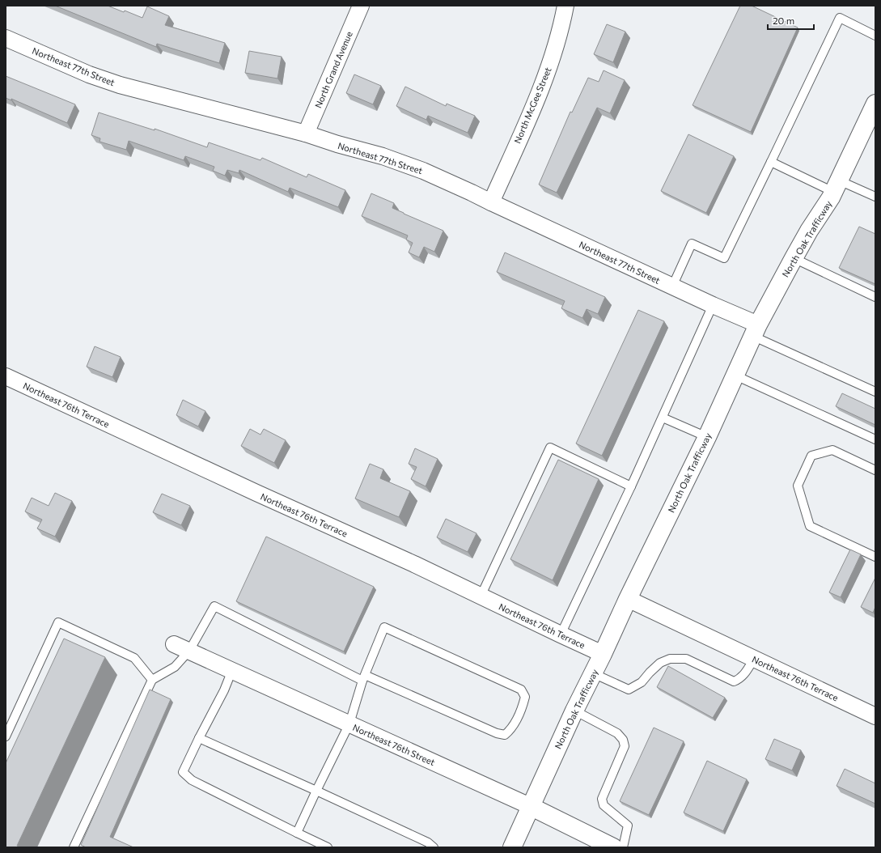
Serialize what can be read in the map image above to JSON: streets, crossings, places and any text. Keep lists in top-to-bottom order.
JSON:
{
  "streets": {
    "main road": ["North Oak Trafficway", "Northeast 76th Street"],
    "street": [
      "Northeast 77th Street",
      "North Grand Avenue",
      "North McGee Street",
      "Northeast 76th Terrace"
    ]
  },
  "crossings": [
    ["Northeast 77th Street", "North Grand Avenue"],
    ["Northeast 77th Street", "North McGee Street"],
    ["Northeast 77th Street", "North Oak Trafficway"],
    ["North Oak Trafficway", "Northeast 76th Terrace"],
    ["North Oak Trafficway", "Northeast 76th Street"]
  ],
  "scale_bar": "20 m"
}
